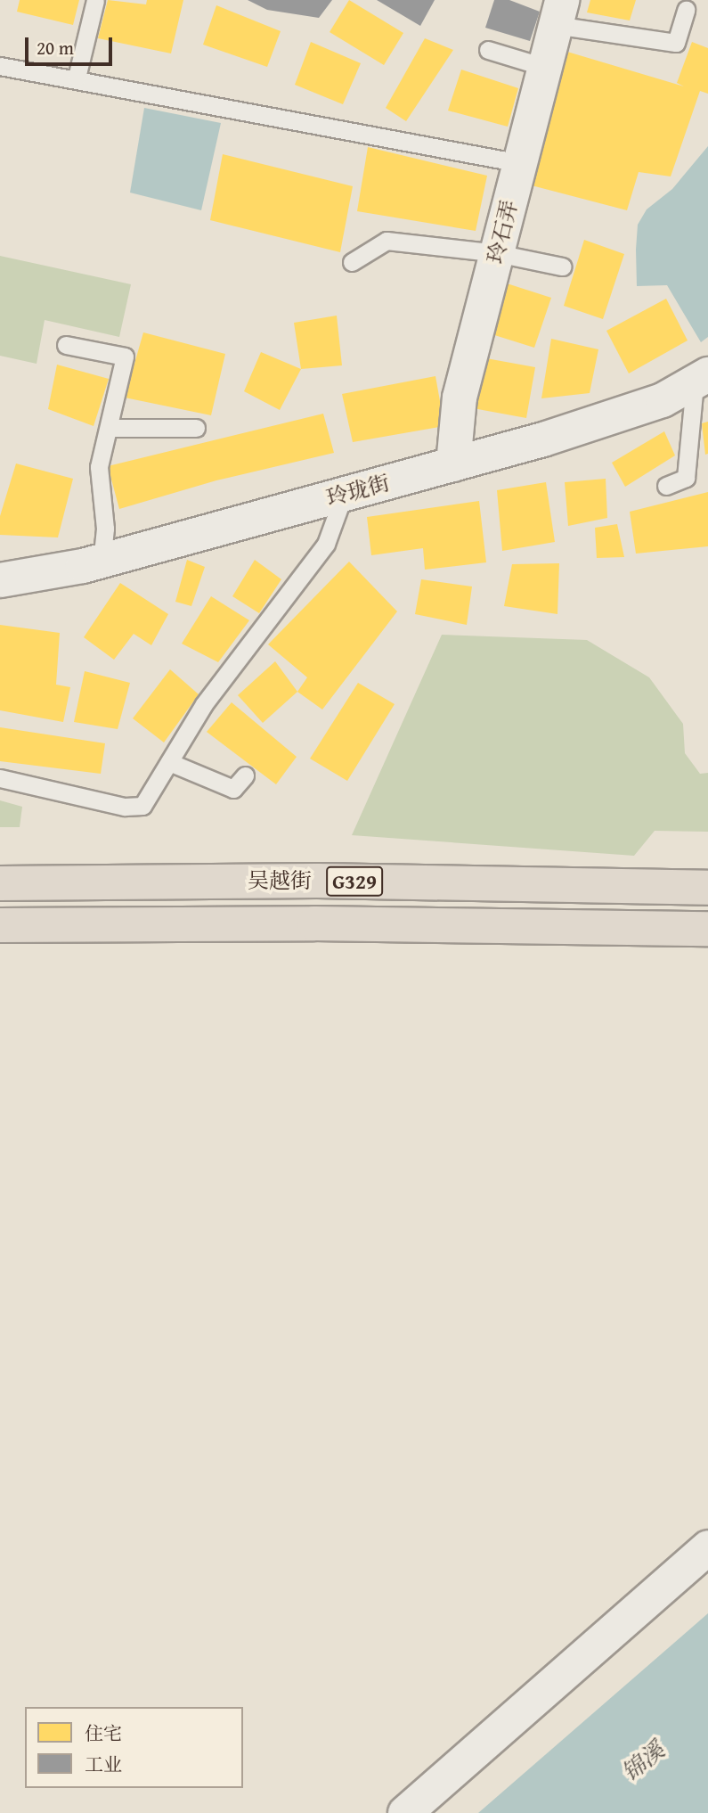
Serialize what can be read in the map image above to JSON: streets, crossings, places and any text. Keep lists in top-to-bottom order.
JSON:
{
  "streets": {
    "highway": ["吴越街", "G329"],
    "street": ["玲石弄", "玲珑街"]
  },
  "crossings": [
    ["玲石弄", "玲珑街"]
  ],
  "water": ["锦溪"],
  "legend": ["住宅", "工业"],
  "scale_bar": "20 m"
}
